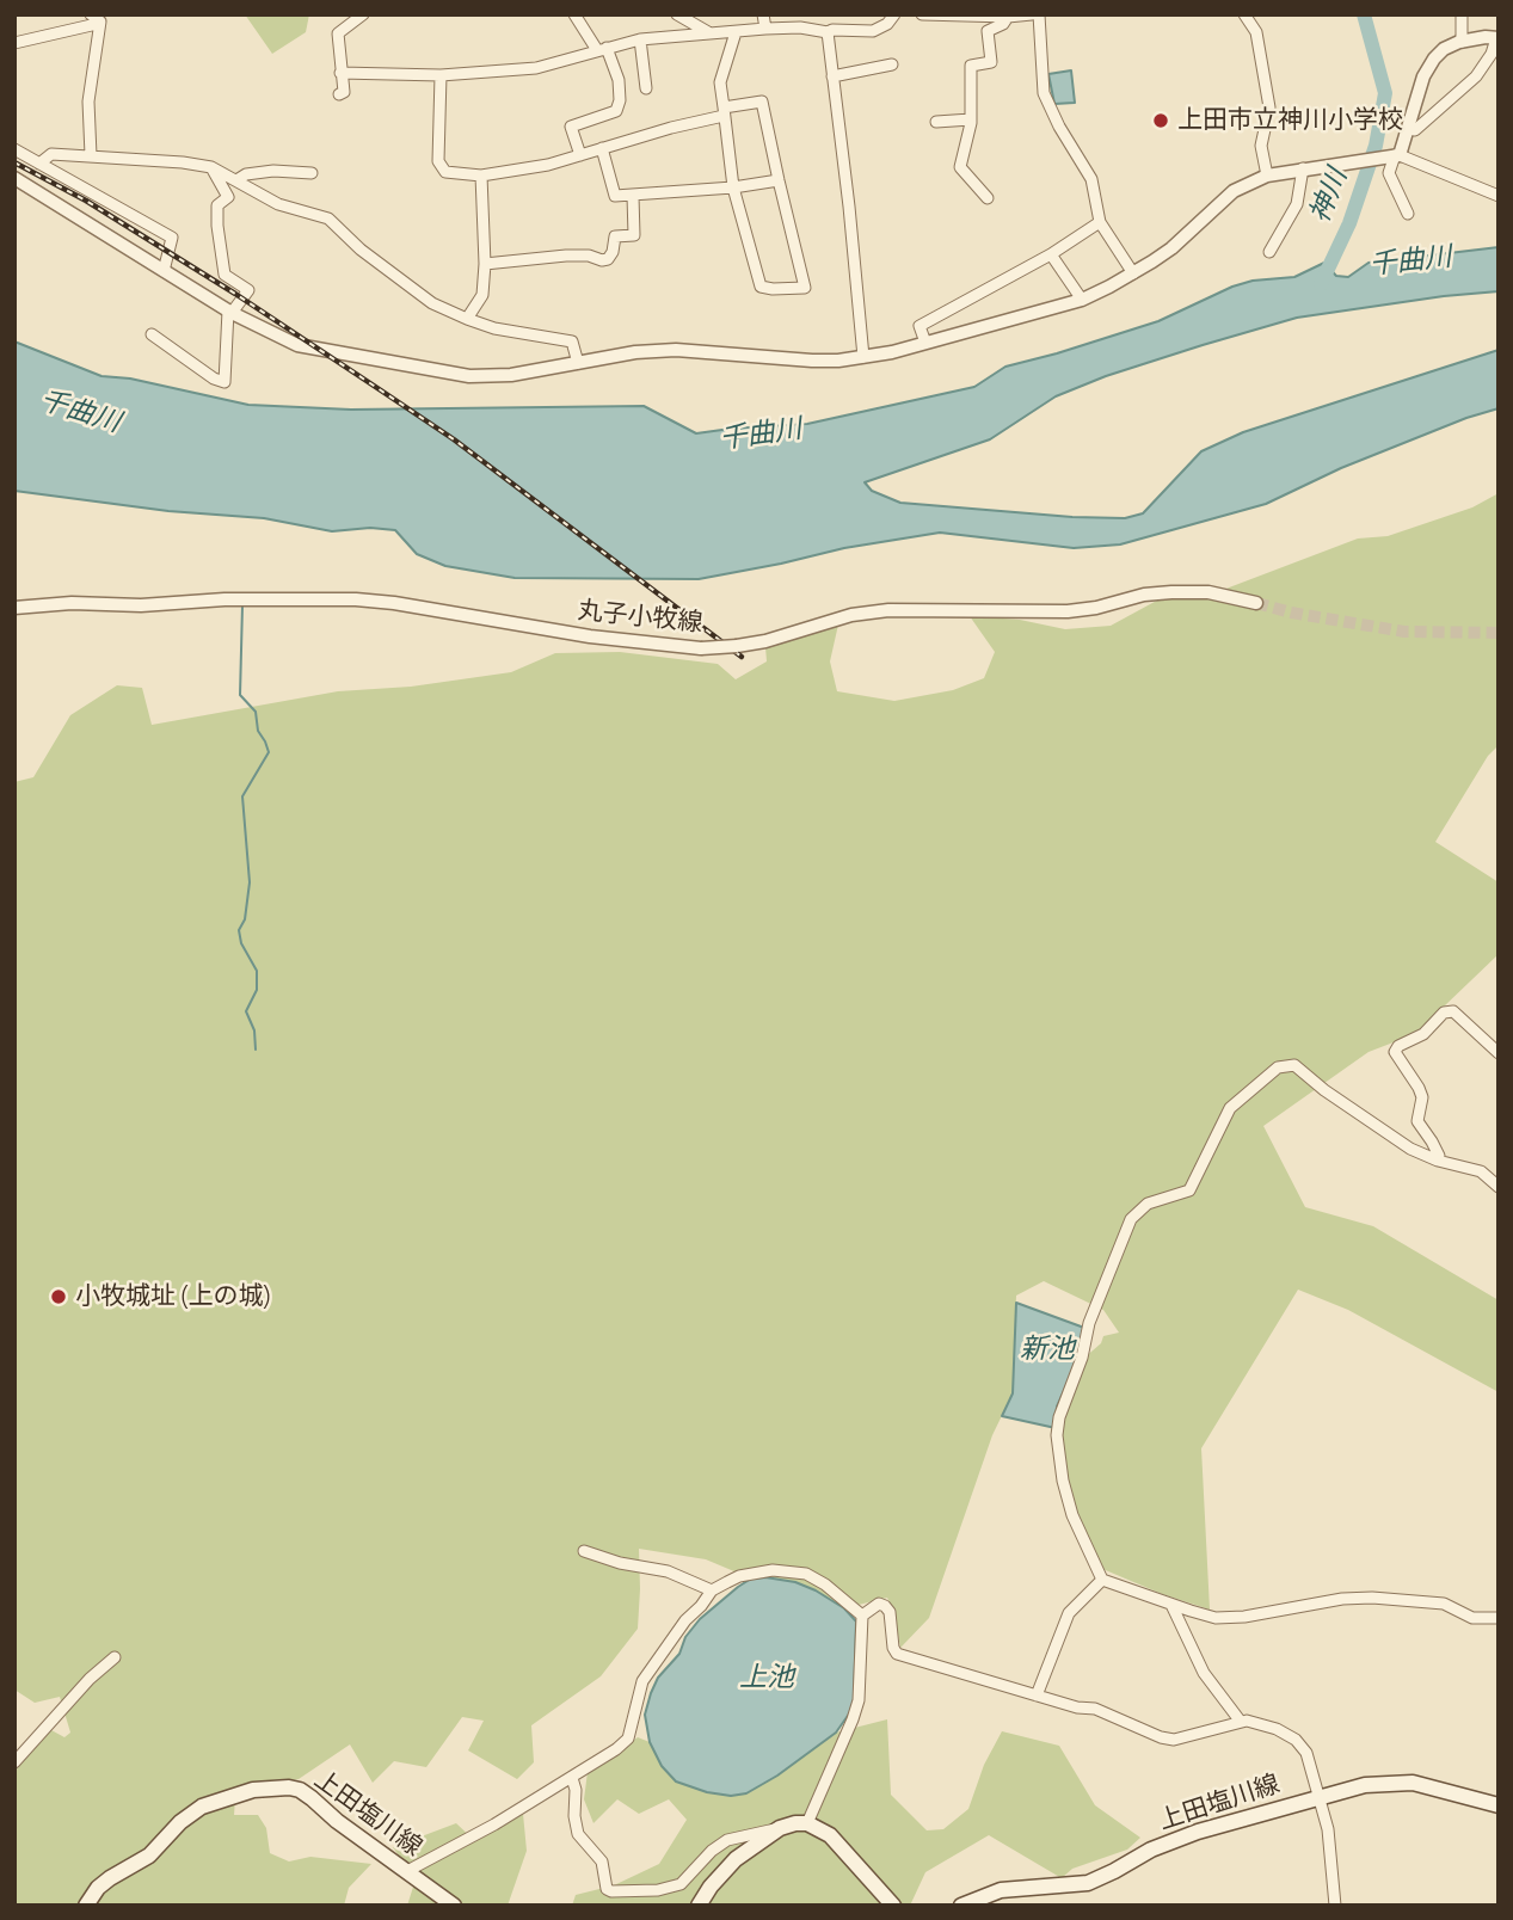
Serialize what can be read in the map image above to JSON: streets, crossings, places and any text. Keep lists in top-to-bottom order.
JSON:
{
  "streets": {
    "main road": ["上田塩川線"],
    "street": ["丸子小牧線"]
  },
  "water": [
    "神川",
    "千曲川",
    "新池",
    "上池"
  ],
  "places": ["上田市立神川小学校", "小牧城址 (上の城)"]
}
